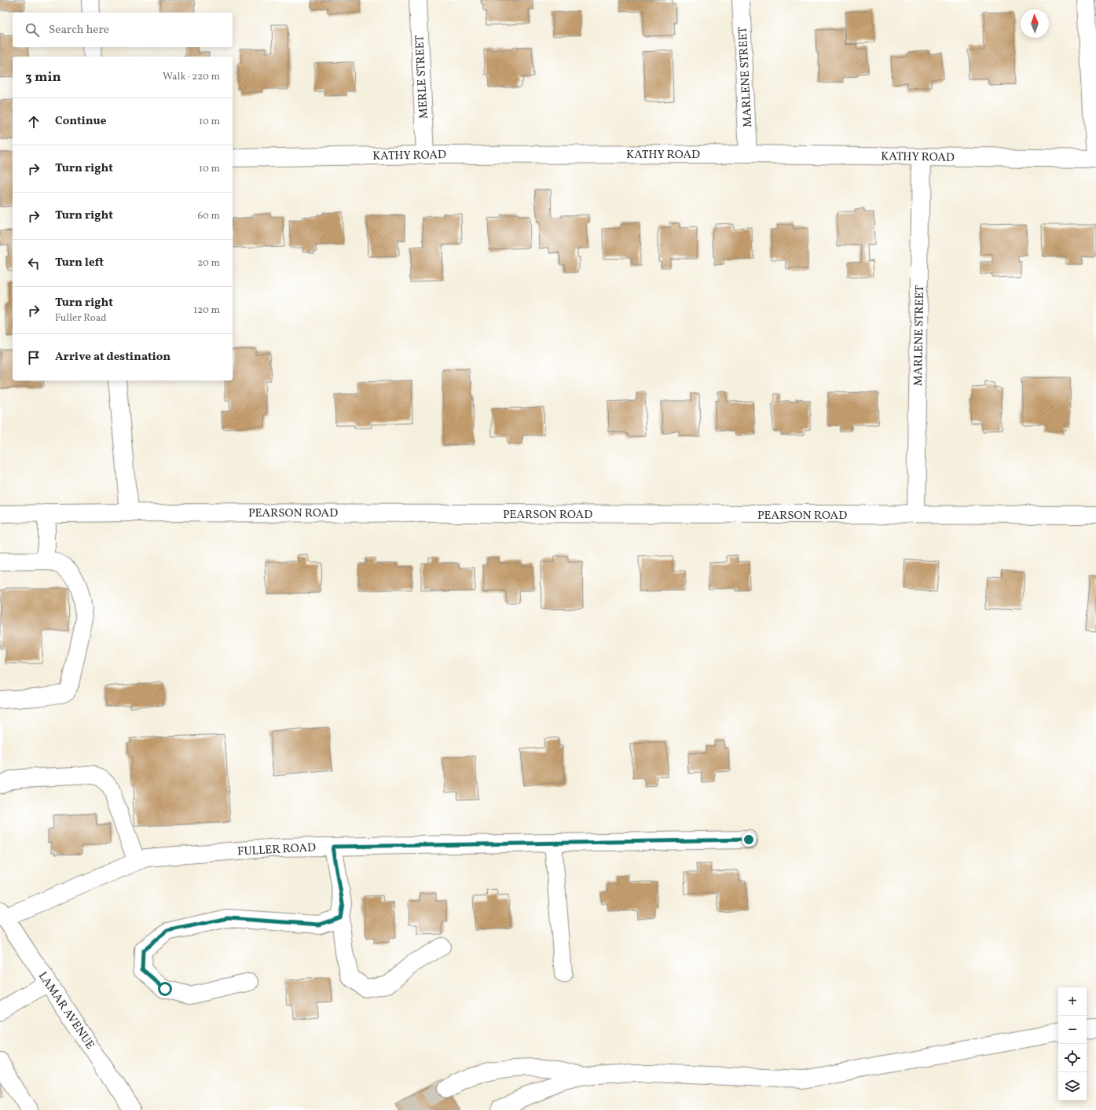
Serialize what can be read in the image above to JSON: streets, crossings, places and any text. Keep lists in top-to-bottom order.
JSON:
{
  "streets": {
    "main road": [
      "MERLE STREET",
      "MARLENE STREET",
      "KATHY ROAD",
      "PEARSON ROAD",
      "FULLER ROAD",
      "LAMAR AVENUE"
    ]
  },
  "crossings": [
    ["MERLE STREET", "KATHY ROAD"],
    ["MARLENE STREET", "KATHY ROAD"],
    ["MARLENE STREET", "PEARSON ROAD"],
    ["FULLER ROAD", "LAMAR AVENUE"]
  ],
  "north": "top",
  "page": {
    "search": "Search here",
    "heading": ["3 min", "Walk · 220 m"],
    "list": [
      ["Continue", "10 m"],
      ["Turn right", "10 m"],
      ["Turn right", "60 m"],
      ["Turn left", "20 m"],
      ["Turn right", "Fuller Road", "120 m"],
      "Arrive at destination"
    ],
    "map_buttons": ["+", "−"]
  }
}
